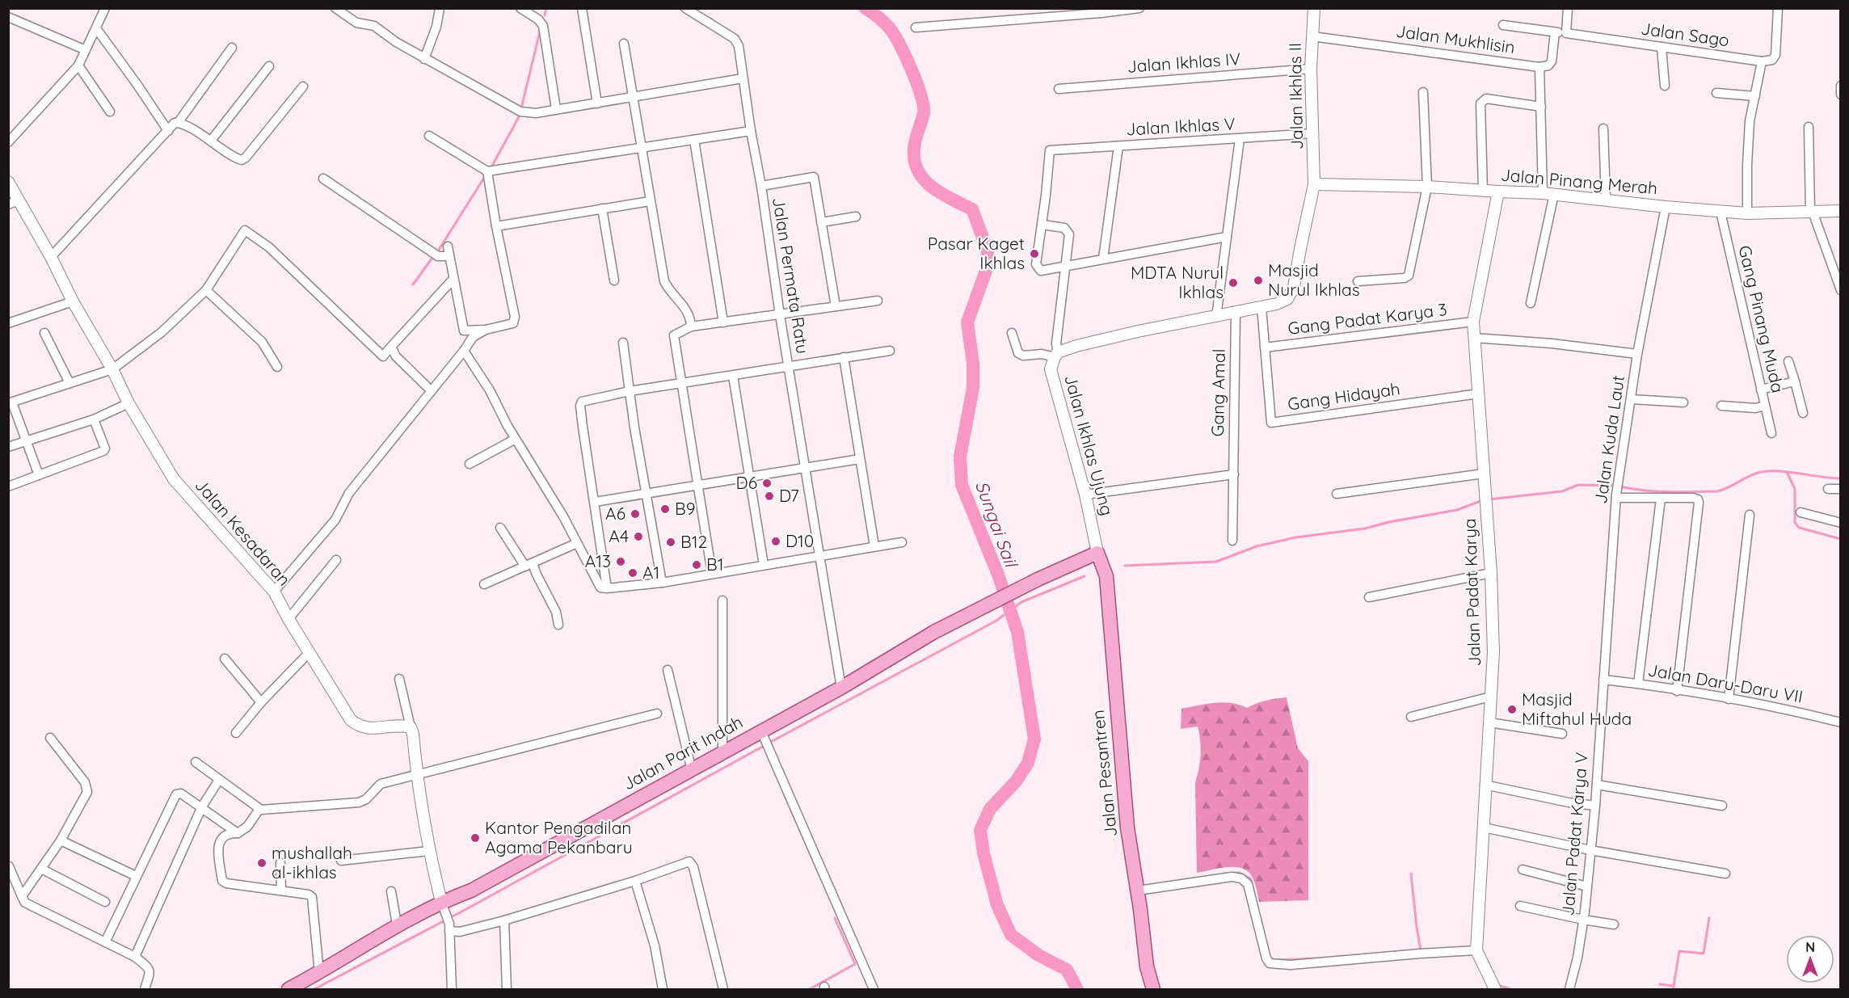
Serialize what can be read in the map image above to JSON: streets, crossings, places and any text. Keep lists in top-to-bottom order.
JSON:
{
  "streets": {
    "main road": ["Jalan Parit Indah", "Jalan Pesantren"],
    "street": [
      "Jalan Sago",
      "Jalan Mukhlisin",
      "Jalan Ikhlas IV",
      "Jalan Ikhlas II",
      "Jalan Ikhlas V",
      "Jalan Pinang Merah",
      "Jalan Permata Ratu",
      "Gang Padat Karya 3",
      "Gang Pinang Muda",
      "Gang Amal",
      "Gang Hidayah",
      "Jalan Kuda Laut",
      "Jalan Ikhlas Ujung",
      "Jalan Kesadaran",
      "Jalan Padat Karya",
      "Jalan Daru-Daru VII",
      "Jalan Padat Karya V"
    ]
  },
  "crossings": [
    ["Jalan Mukhlisin", "Jalan Ikhlas II"],
    ["Jalan Ikhlas IV", "Jalan Ikhlas II"],
    ["Jalan Ikhlas II", "Jalan Ikhlas V"],
    ["Jalan Ikhlas II", "Jalan Pinang Merah"],
    ["Jalan Ikhlas II", "Jalan Ikhlas Ujung"],
    ["Jalan Pinang Merah", "Gang Pinang Muda"],
    ["Jalan Pinang Merah", "Jalan Kuda Laut"],
    ["Jalan Pinang Merah", "Jalan Ikhlas Ujung"],
    ["Jalan Pinang Merah", "Jalan Padat Karya"],
    ["Jalan Permata Ratu", "Jalan Parit Indah"],
    ["Gang Padat Karya 3", "Gang Hidayah"],
    ["Gang Padat Karya 3", "Jalan Padat Karya"],
    ["Gang Amal", "Jalan Ikhlas Ujung"],
    ["Gang Hidayah", "Jalan Ikhlas Ujung"],
    ["Gang Hidayah", "Jalan Padat Karya"],
    ["Jalan Kuda Laut", "Jalan Daru-Daru VII"],
    ["Jalan Kuda Laut", "Jalan Padat Karya V"],
    ["Jalan Ikhlas Ujung", "Jalan Parit Indah"],
    ["Jalan Ikhlas Ujung", "Jalan Pesantren"],
    ["Jalan Daru-Daru VII", "Jalan Padat Karya V"],
    ["Jalan Parit Indah", "Jalan Pesantren"]
  ],
  "water": ["Sungai Sail"],
  "places": [
    "Pasar Kaget Ikhlas",
    "Masjid Nurul Ikhlas",
    "MDTA Nurul Ikhlas",
    "D6",
    "D7",
    "B9",
    "A6",
    "A4",
    "D10",
    "B12",
    "A13",
    "B1",
    "A1",
    "Masjid Miftahul Huda",
    "Kantor Pengadilan Agama Pekanbaru",
    "mushallah al-ikhlas"
  ],
  "north": "top"
}
